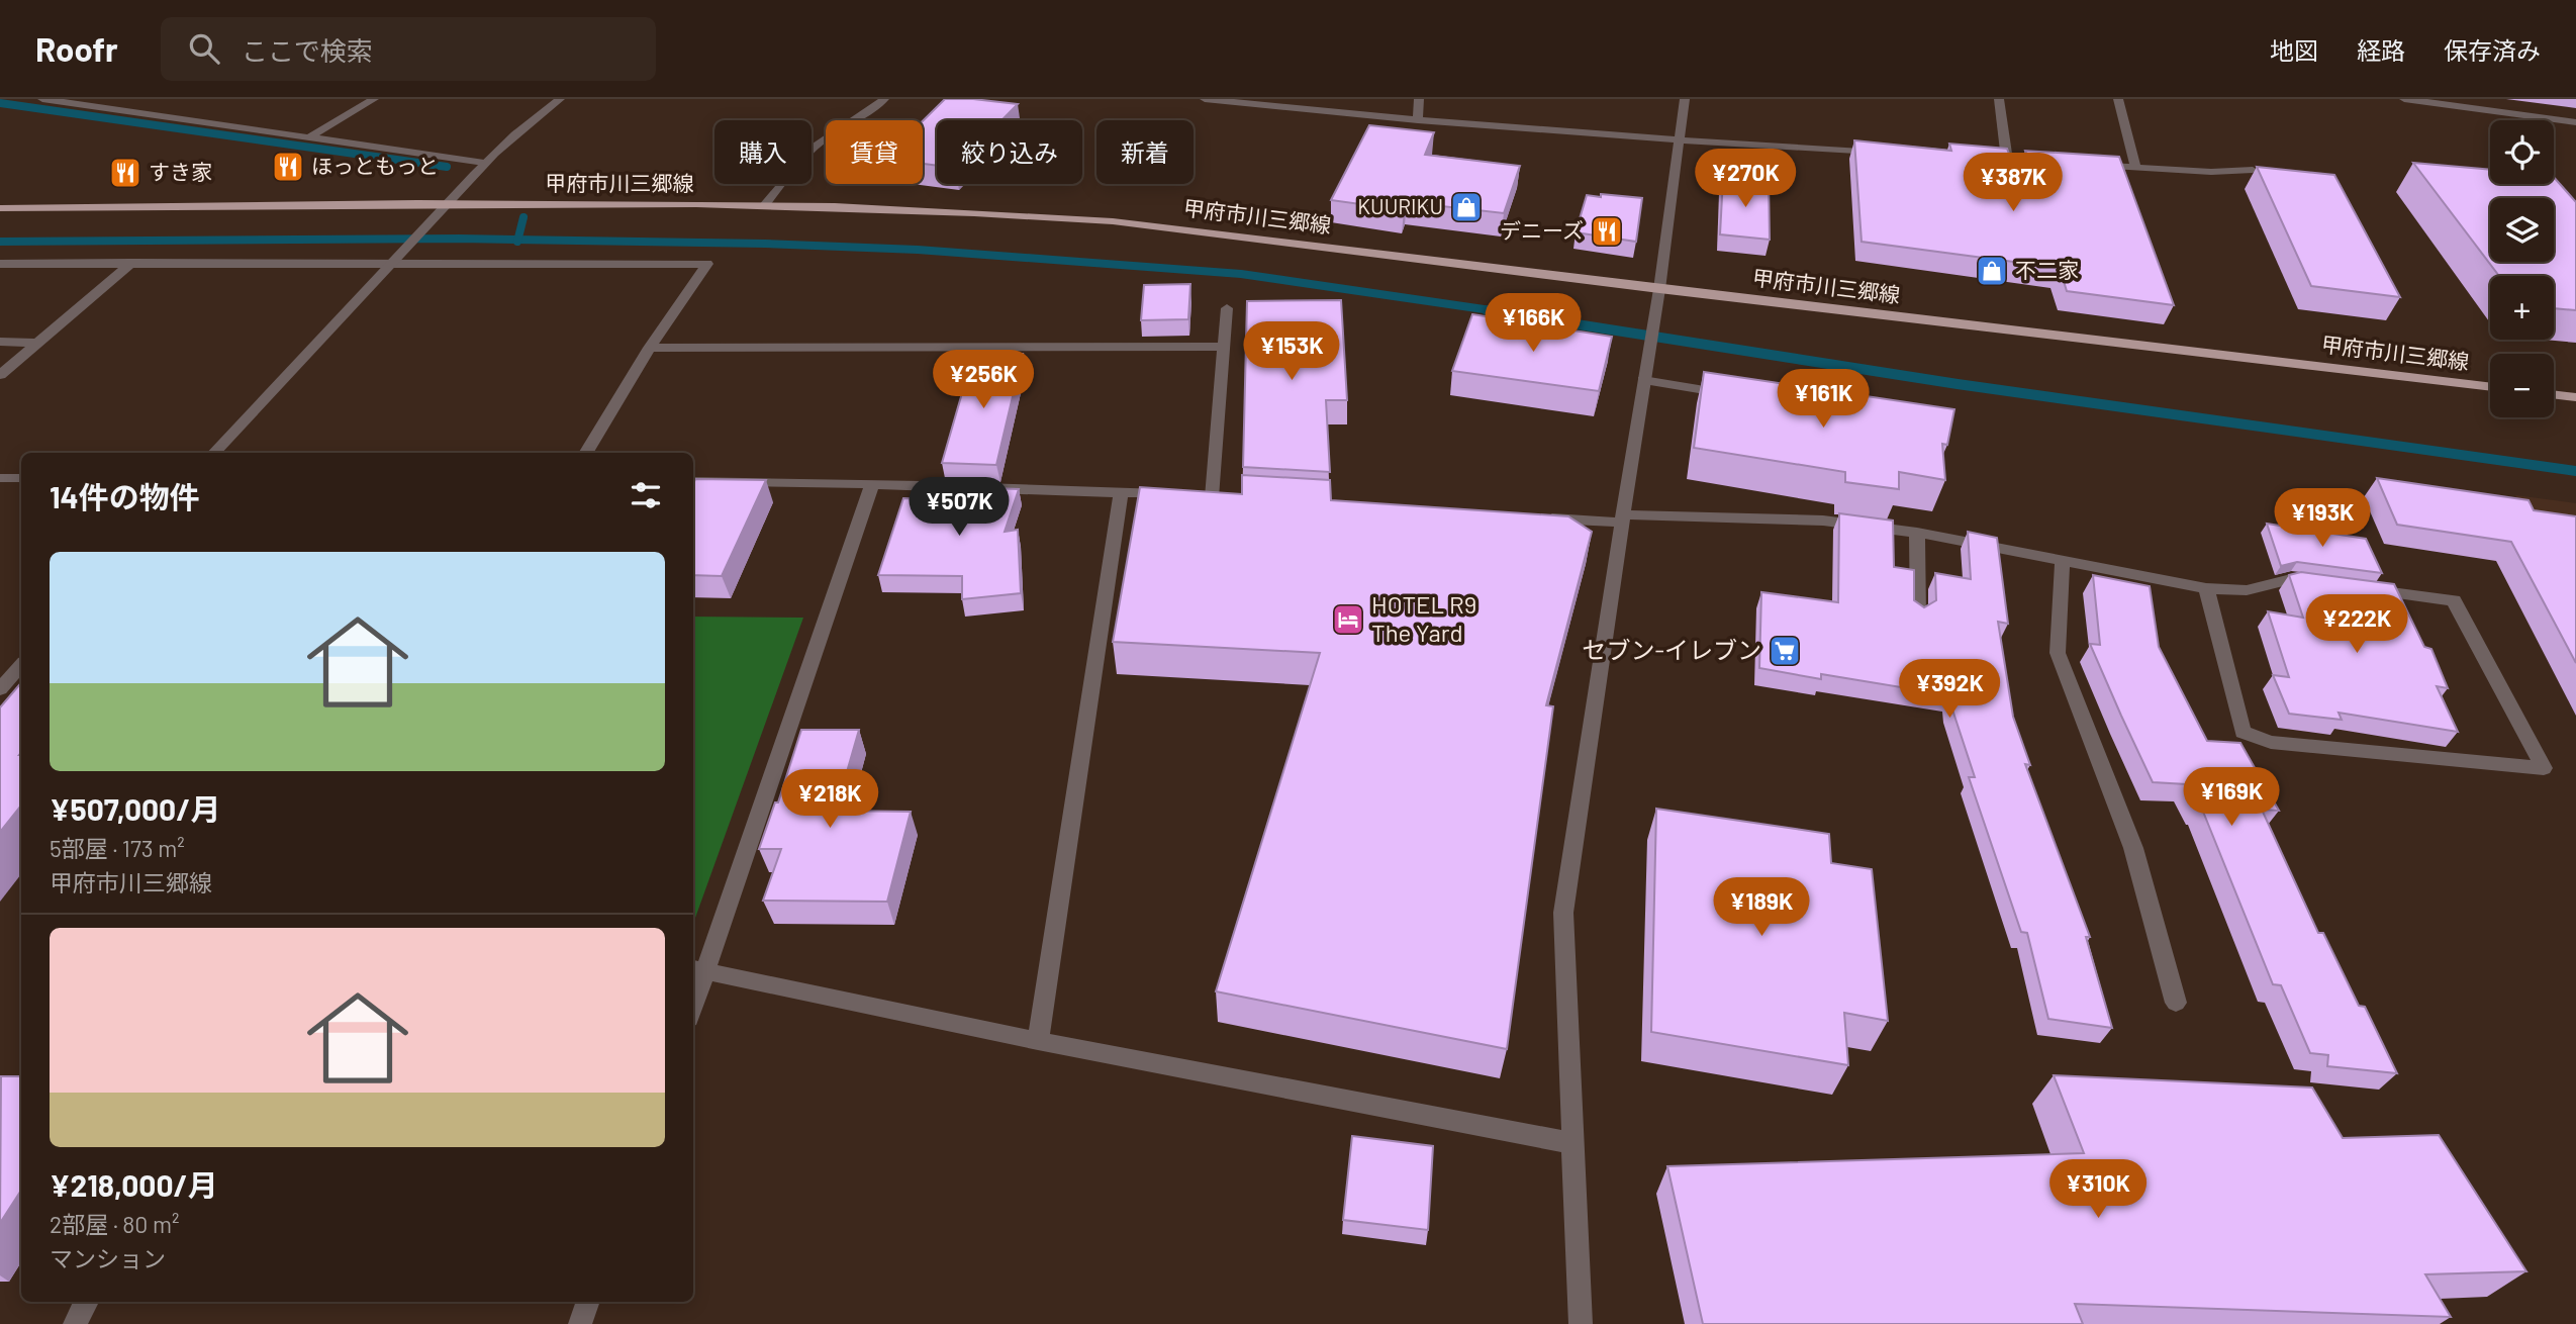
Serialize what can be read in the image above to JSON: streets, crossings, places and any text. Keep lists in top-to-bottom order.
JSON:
{
  "streets": {
    "main road": ["甲府市川三郷線"]
  },
  "places": {
    "restaurant": ["ほっともっと", "すき家", "デニーズ"],
    "shop": ["KUURIKU", "不二家"],
    "hotel": ["HOTEL R9 The Yard"],
    "supermarket": ["セブン-イレブン"]
  },
  "page": {
    "header": "Roofr",
    "search": "ここで検索",
    "nav": ["地図", "経路", "保存済み"],
    "map_buttons": ["+", "−"],
    "chip": [
      "購入",
      "賃貸",
      "絞り込み",
      "新着"
    ],
    "price": [
      "¥270K",
      "¥387K",
      "¥166K",
      "¥153K",
      "¥256K",
      "¥161K",
      "¥507K",
      "¥193K",
      "¥222K",
      "¥392K",
      "¥169K",
      "¥218K",
      "¥189K",
      "¥310K"
    ],
    "heading": "14件の物件",
    "list": [
      {
        "name": "¥507,000/月",
        "note": "5部屋 · 173 m² · 甲府市川三郷線"
      },
      {
        "name": "¥218,000/月",
        "note": "2部屋 · 80 m² · マンション"
      }
    ]
  }
}
